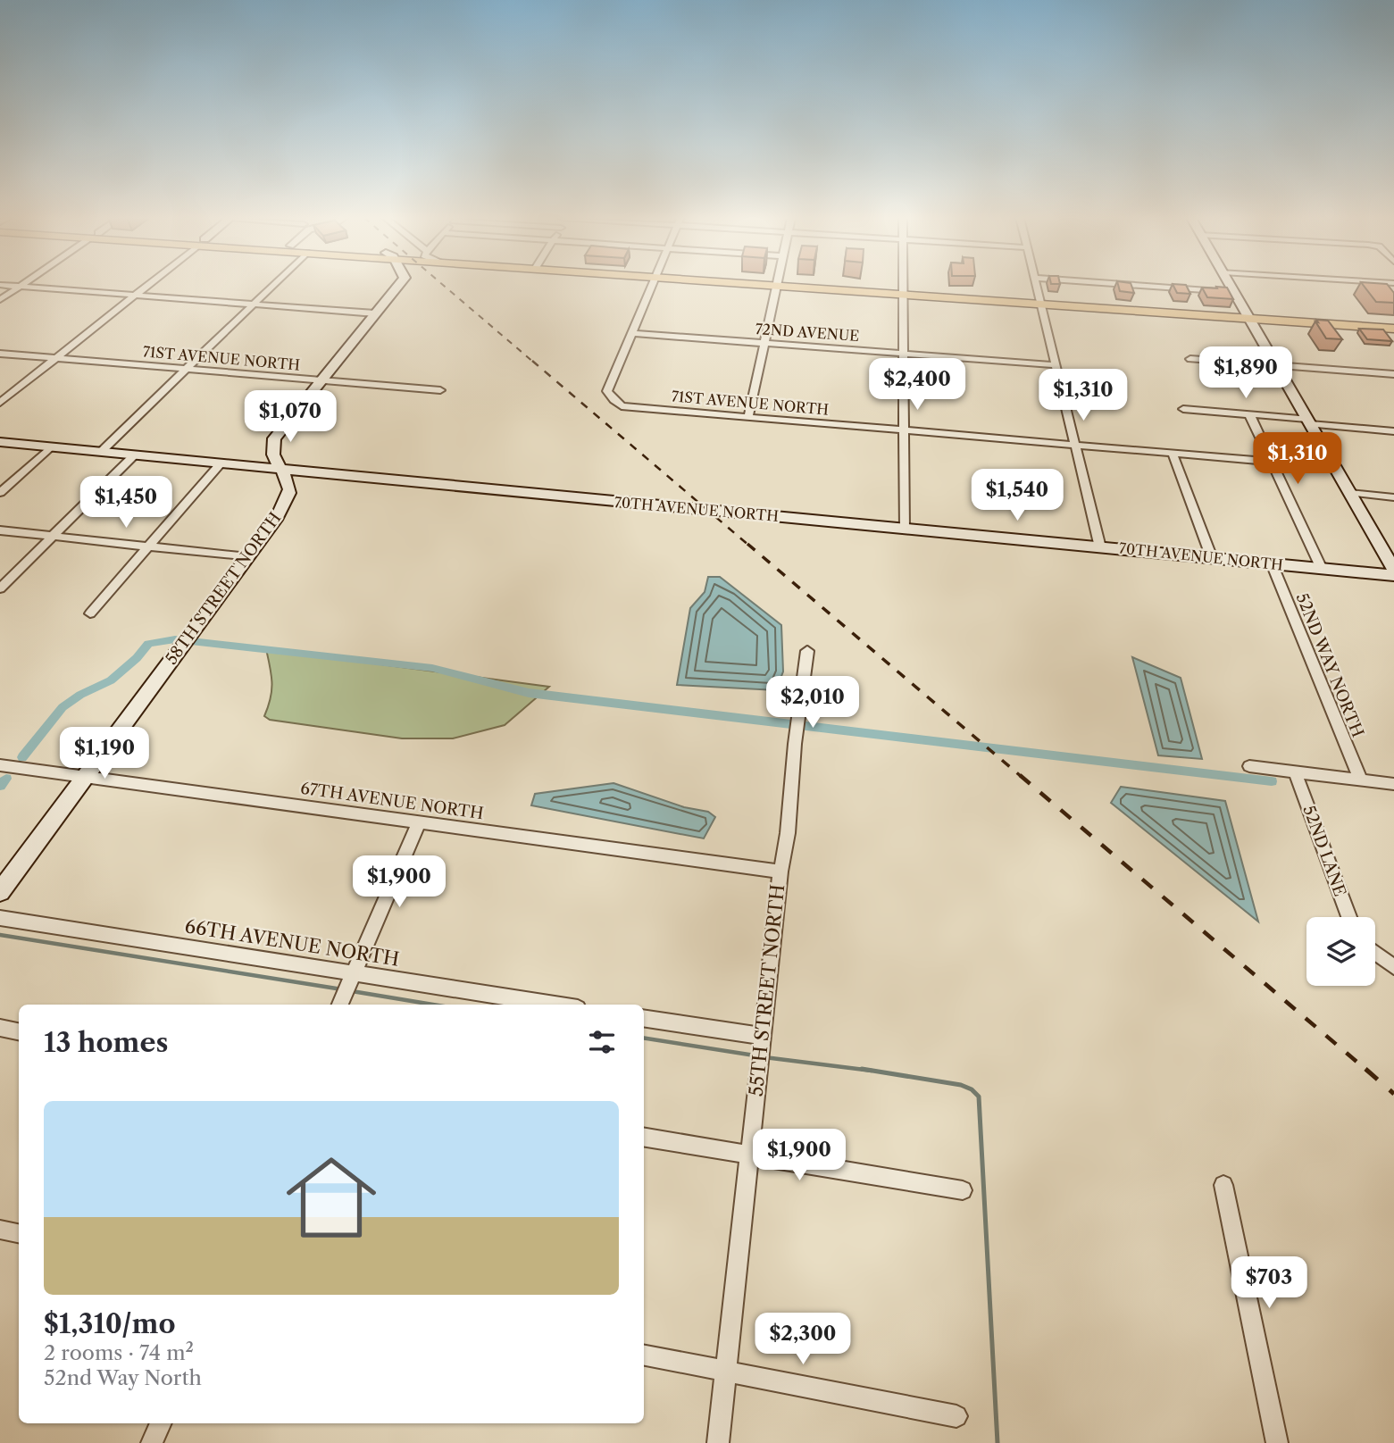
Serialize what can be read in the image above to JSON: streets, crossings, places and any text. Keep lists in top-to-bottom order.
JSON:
{
  "streets": {
    "street": [
      "72ND AVENUE",
      "71ST AVENUE NORTH",
      "70TH AVENUE NORTH",
      "58TH STREET NORTH",
      "52ND WAY NORTH",
      "67TH AVENUE NORTH",
      "52ND LANE",
      "66TH AVENUE NORTH",
      "55TH STREET NORTH"
    ]
  },
  "crossings": [
    ["72ND AVENUE", "71ST AVENUE NORTH"],
    ["71ST AVENUE NORTH", "58TH STREET NORTH"],
    ["70TH AVENUE NORTH", "58TH STREET NORTH"],
    ["70TH AVENUE NORTH", "52ND WAY NORTH"],
    ["58TH STREET NORTH", "67TH AVENUE NORTH"],
    ["67TH AVENUE NORTH", "55TH STREET NORTH"]
  ],
  "page": {
    "price": [
      "$1,890",
      "$2,400",
      "$1,310",
      "$1,070",
      "$1,310",
      "$1,540",
      "$1,450",
      "$2,010",
      "$1,190",
      "$1,900",
      "$1,900",
      "$703",
      "$2,300"
    ],
    "heading": "13 homes",
    "list": [
      {
        "name": "$1,310/mo",
        "note": "2 rooms · 74 m² · 52nd Way North"
      }
    ]
  }
}
